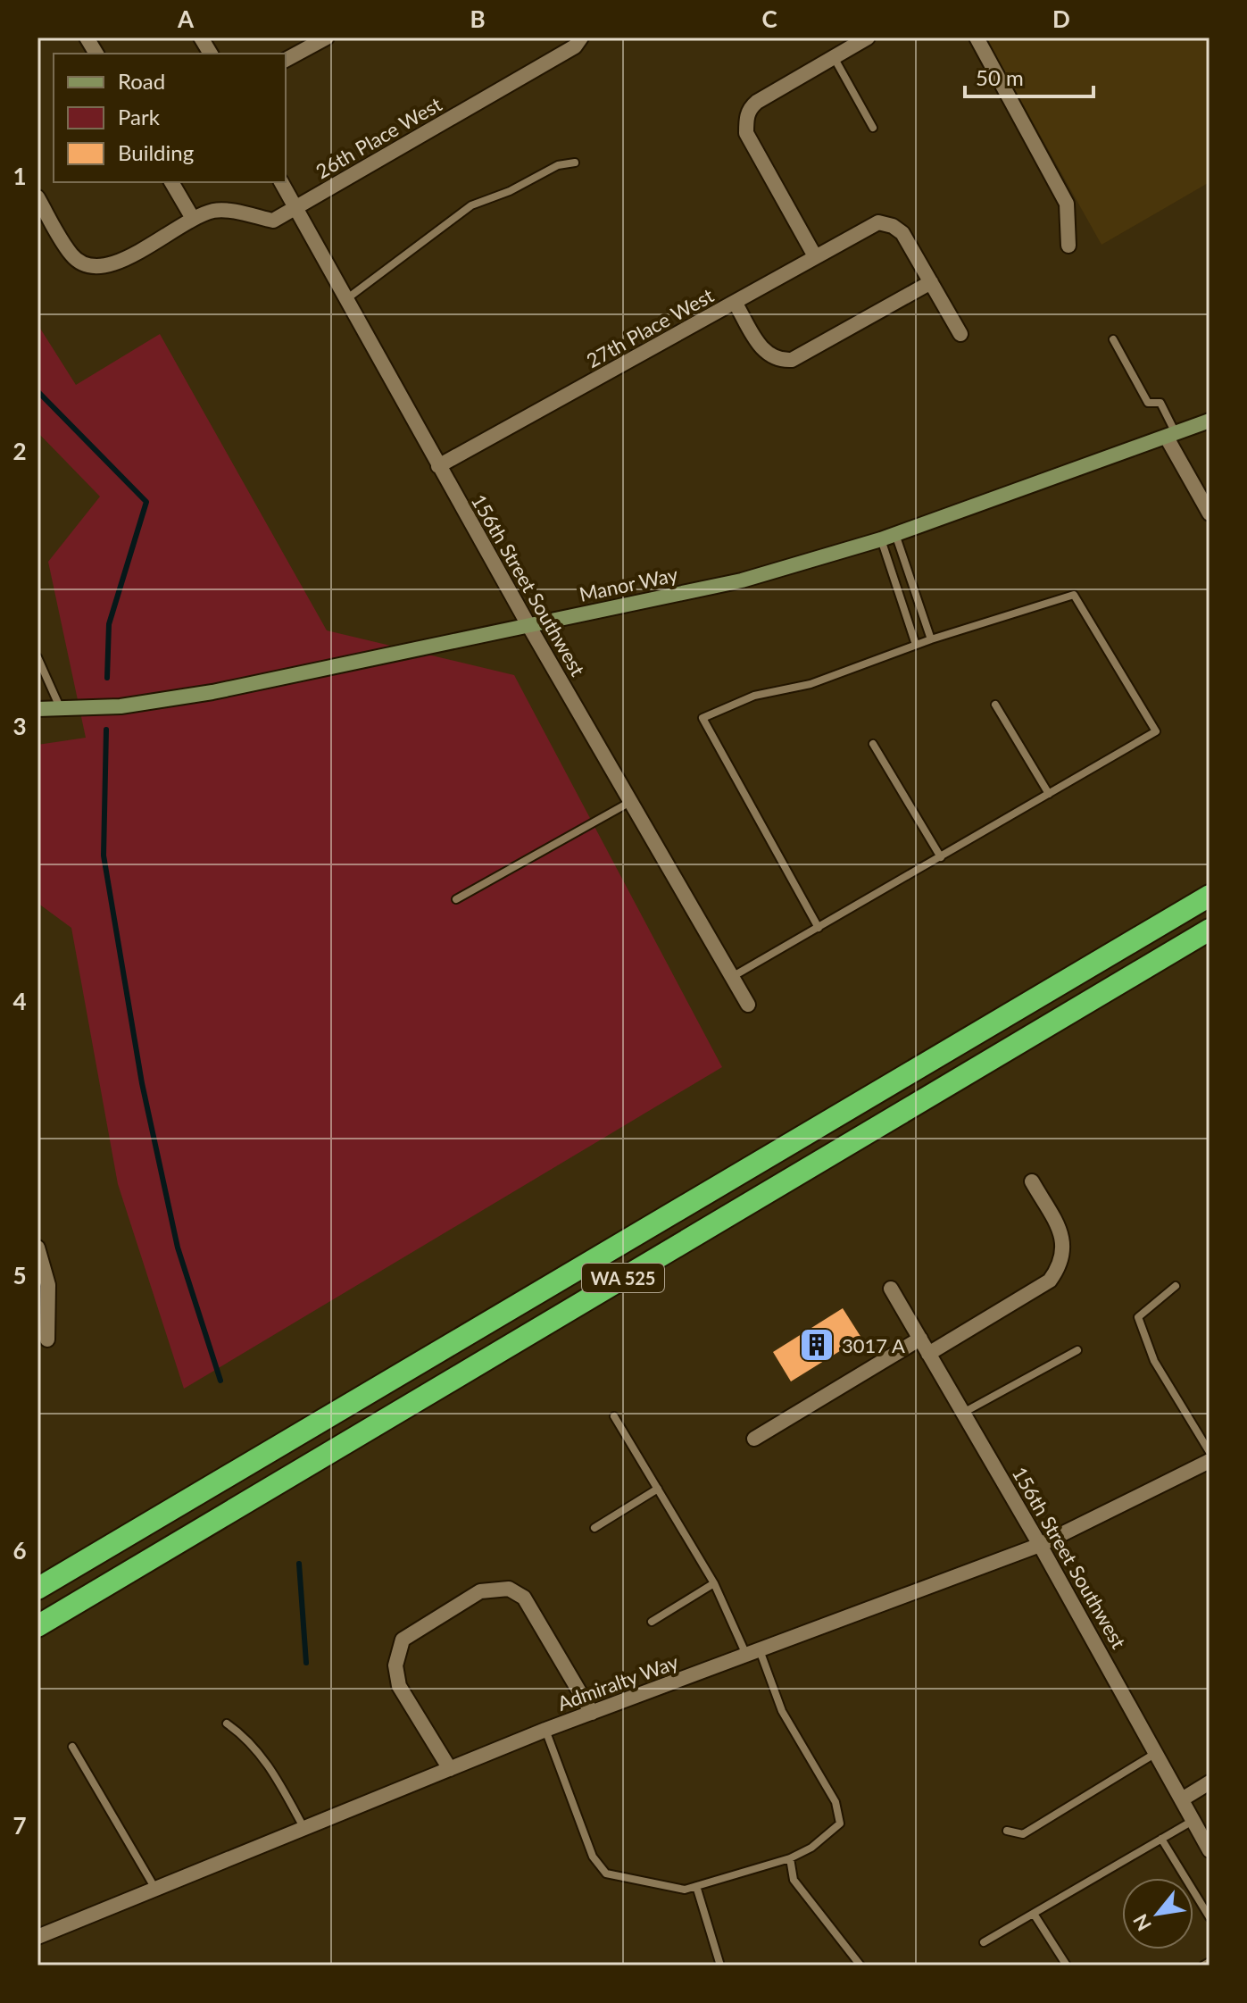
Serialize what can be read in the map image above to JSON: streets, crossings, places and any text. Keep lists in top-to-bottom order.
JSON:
{
  "streets": {
    "highway": ["WA 525"],
    "street": [
      "26th Place West",
      "27th Place West",
      "Manor Way",
      "156th Street Southwest",
      "Admiralty Way"
    ]
  },
  "crossings": [
    ["26th Place West", "156th Street Southwest"],
    ["27th Place West", "156th Street Southwest"],
    ["Manor Way", "156th Street Southwest"],
    ["156th Street Southwest", "Admiralty Way"]
  ],
  "places": {
    "building": ["3017 A"]
  },
  "legend": ["Road", "Park", "Building"],
  "scale_bar": "50 m",
  "north": "bottom left",
  "grid": {
    "columns": [
      "A",
      "B",
      "C",
      "D"
    ],
    "rows": [
      "1",
      "2",
      "3",
      "4",
      "5",
      "6",
      "7"
    ]
  }
}
